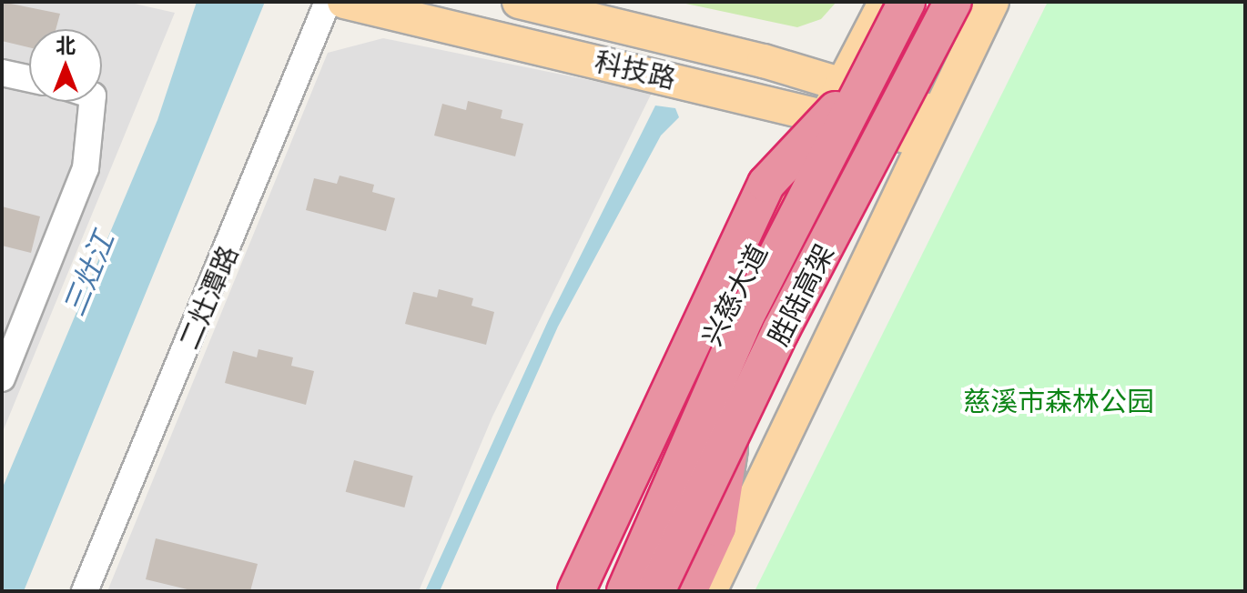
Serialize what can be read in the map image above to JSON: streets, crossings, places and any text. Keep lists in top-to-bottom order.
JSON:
{
  "streets": {
    "highway": ["胜陆高架"],
    "main road": ["科技路", "兴慈大道"],
    "street": ["二灶潭路"]
  },
  "crossings": [
    ["科技路", "兴慈大道"]
  ],
  "water": ["三灶江"],
  "parks": ["慈溪市森林公园"],
  "north": "top"
}
